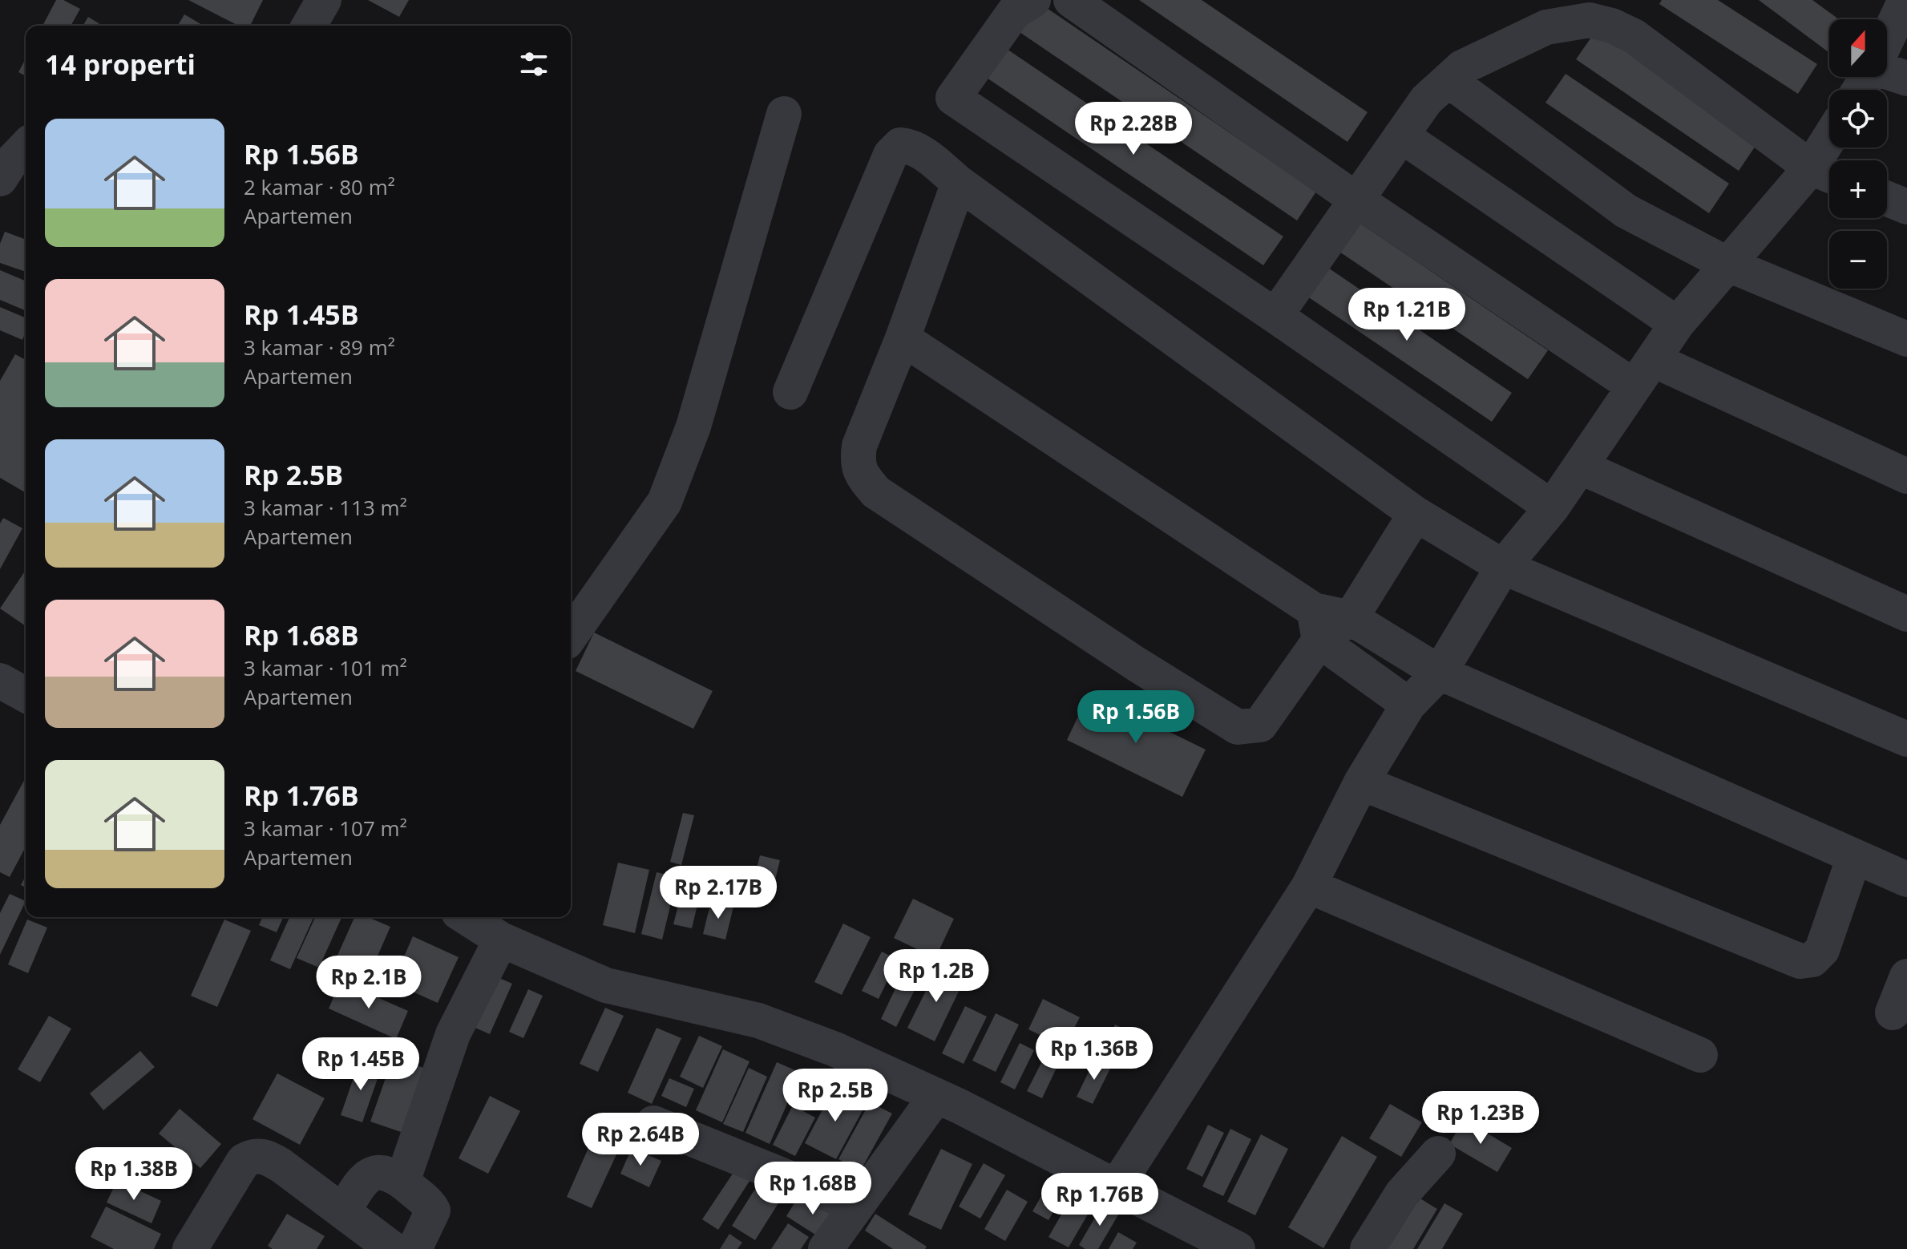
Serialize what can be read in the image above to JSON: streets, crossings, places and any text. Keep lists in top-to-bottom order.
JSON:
{
  "north": "top",
  "page": {
    "map_buttons": ["+", "−"],
    "heading": "14 properti",
    "price": [
      "Rp 2.28B",
      "Rp 1.21B",
      "Rp 1.56B",
      "Rp 2.17B",
      "Rp 1.2B",
      "Rp 2.1B",
      "Rp 1.36B",
      "Rp 1.45B",
      "Rp 2.5B",
      "Rp 1.23B",
      "Rp 2.64B",
      "Rp 1.38B",
      "Rp 1.68B",
      "Rp 1.76B"
    ],
    "list": [
      {
        "name": "Rp 1.56B",
        "note": "2 kamar · 80 m² · Apartemen"
      },
      {
        "name": "Rp 1.45B",
        "note": "3 kamar · 89 m² · Apartemen"
      },
      {
        "name": "Rp 2.5B",
        "note": "3 kamar · 113 m² · Apartemen"
      },
      {
        "name": "Rp 1.68B",
        "note": "3 kamar · 101 m² · Apartemen"
      },
      {
        "name": "Rp 1.76B",
        "note": "3 kamar · 107 m² · Apartemen"
      }
    ]
  }
}
